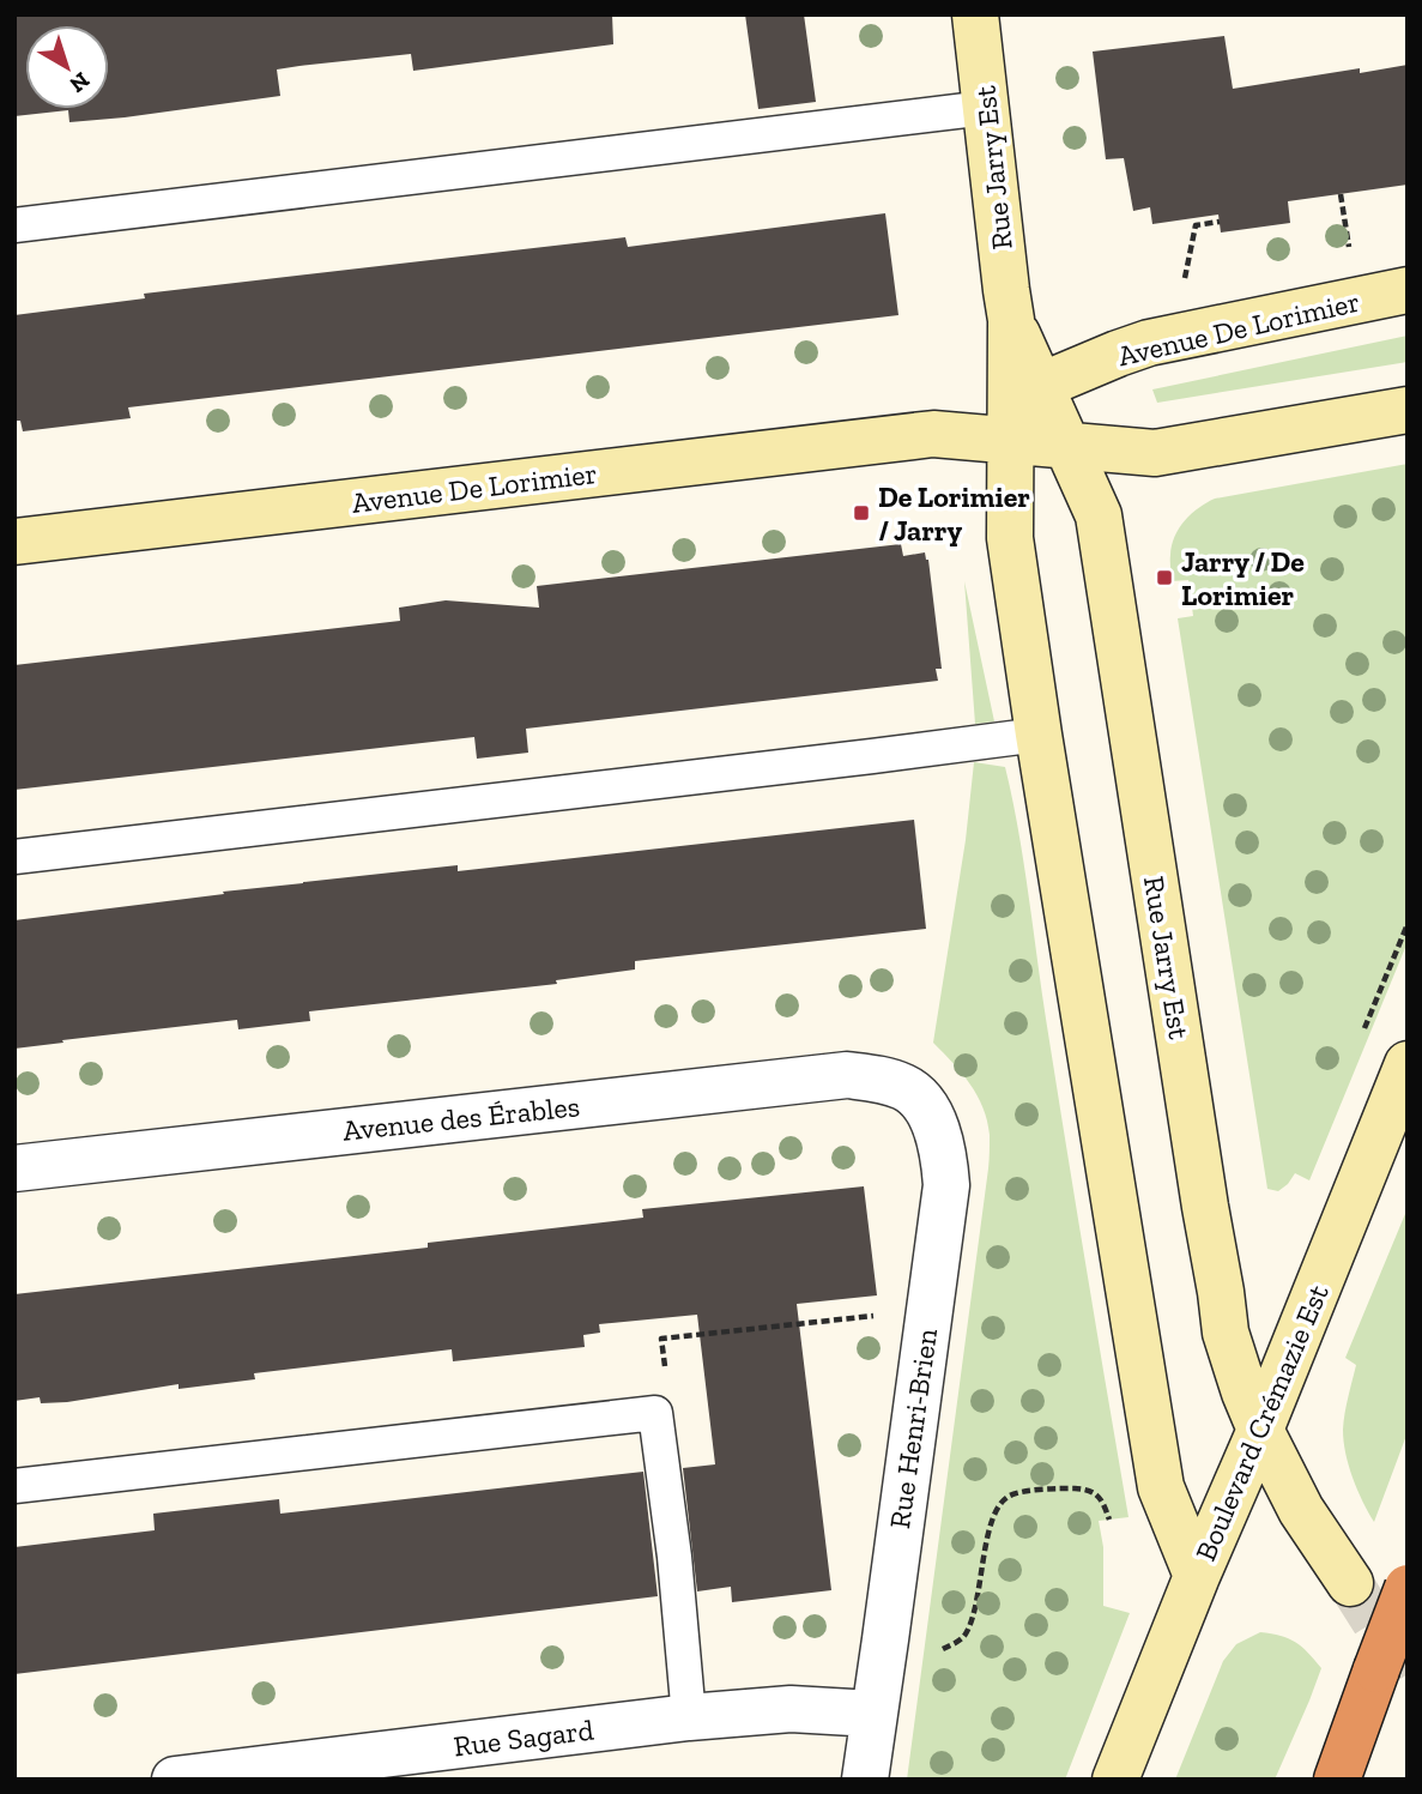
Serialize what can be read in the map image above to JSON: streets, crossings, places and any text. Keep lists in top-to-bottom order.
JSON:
{
  "streets": {
    "main road": ["Rue Jarry Est", "Avenue De Lorimier", "Boulevard Crémazie Est"],
    "street": ["Avenue des Érables", "Rue Henri-Brien", "Rue Sagard"]
  },
  "crossings": [
    ["Rue Jarry Est", "Avenue De Lorimier"],
    ["Rue Jarry Est", "Boulevard Crémazie Est"],
    ["Avenue des Érables", "Rue Henri-Brien"],
    ["Rue Henri-Brien", "Rue Sagard"]
  ],
  "places": {
    "transit": ["De Lorimier / Jarry", "Jarry / De Lorimier"]
  },
  "north": "bottom right"
}
